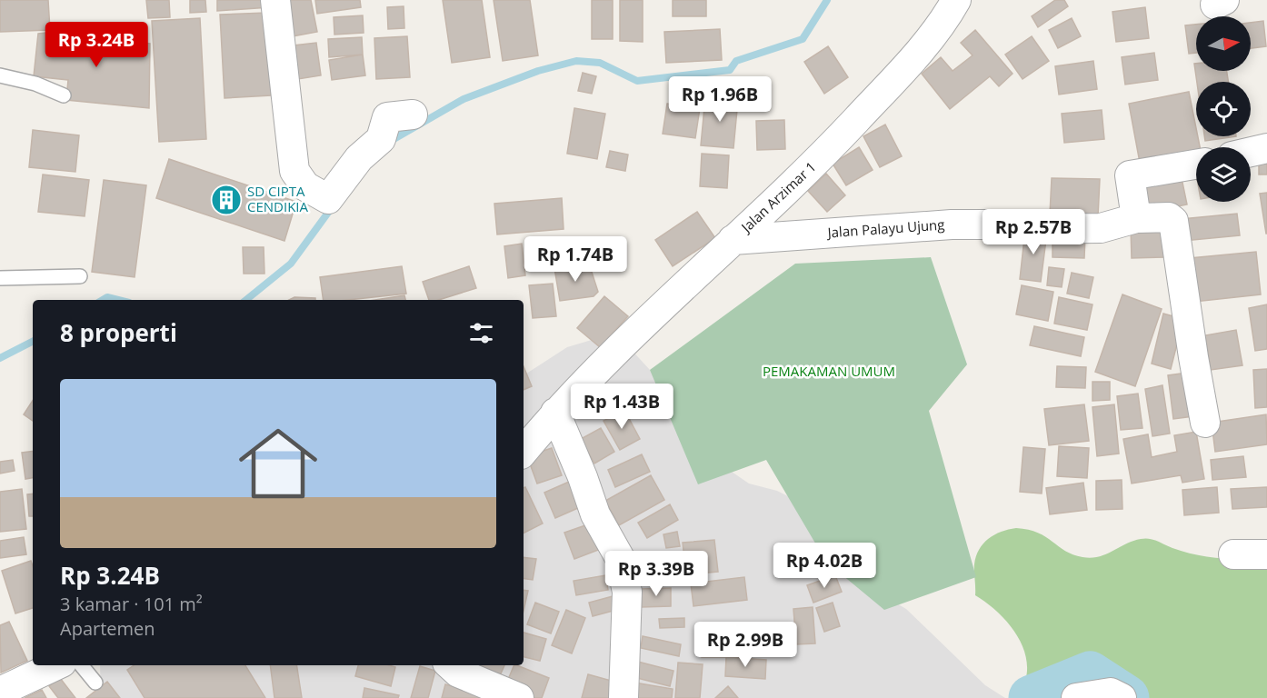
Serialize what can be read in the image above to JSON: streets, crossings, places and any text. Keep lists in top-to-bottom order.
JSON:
{
  "streets": {
    "street": ["Jalan Arzimar 1", "Jalan Palayu Ujung"]
  },
  "crossings": [
    ["Jalan Arzimar 1", "Jalan Palayu Ujung"]
  ],
  "parks": ["PEMAKAMAN UMUM"],
  "places": {
    "building": ["SD CIPTA CENDIKIA"]
  },
  "north": "right",
  "page": {
    "price": [
      "Rp 3.24B",
      "Rp 1.96B",
      "Rp 2.57B",
      "Rp 1.74B",
      "Rp 1.43B",
      "Rp 4.02B",
      "Rp 3.39B",
      "Rp 2.99B"
    ],
    "heading": "8 properti",
    "list": [
      {
        "name": "Rp 3.24B",
        "note": "3 kamar · 101 m² · Apartemen"
      }
    ]
  }
}
